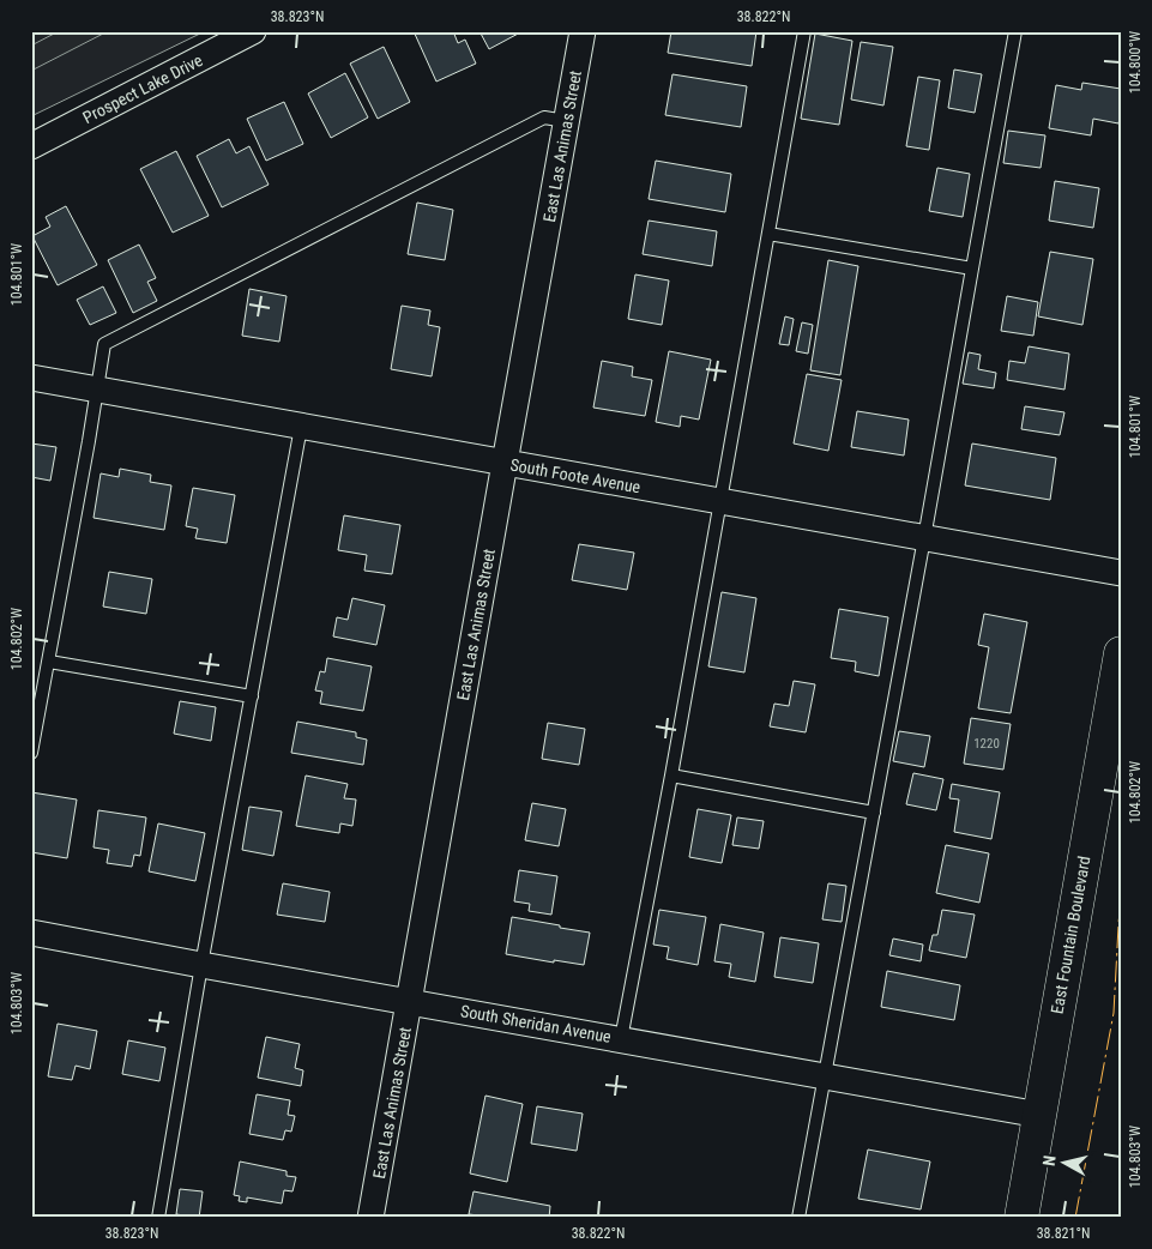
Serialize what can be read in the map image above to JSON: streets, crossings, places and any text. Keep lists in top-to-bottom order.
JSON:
{
  "streets": {
    "main road": ["East Fountain Boulevard"],
    "street": [
      "Prospect Lake Drive",
      "East Las Animas Street",
      "South Foote Avenue",
      "South Sheridan Avenue"
    ]
  },
  "crossings": [
    ["East Las Animas Street", "South Foote Avenue"],
    ["East Las Animas Street", "South Sheridan Avenue"],
    ["East Fountain Boulevard", "South Sheridan Avenue"]
  ],
  "house_numbers": ["1220"],
  "north": "left",
  "coordinates": [
    "38.823°N",
    "38.822°N",
    "104.800°W",
    "104.801°W",
    "104.802°W",
    "104.803°W",
    "38.821°N"
  ]
}
